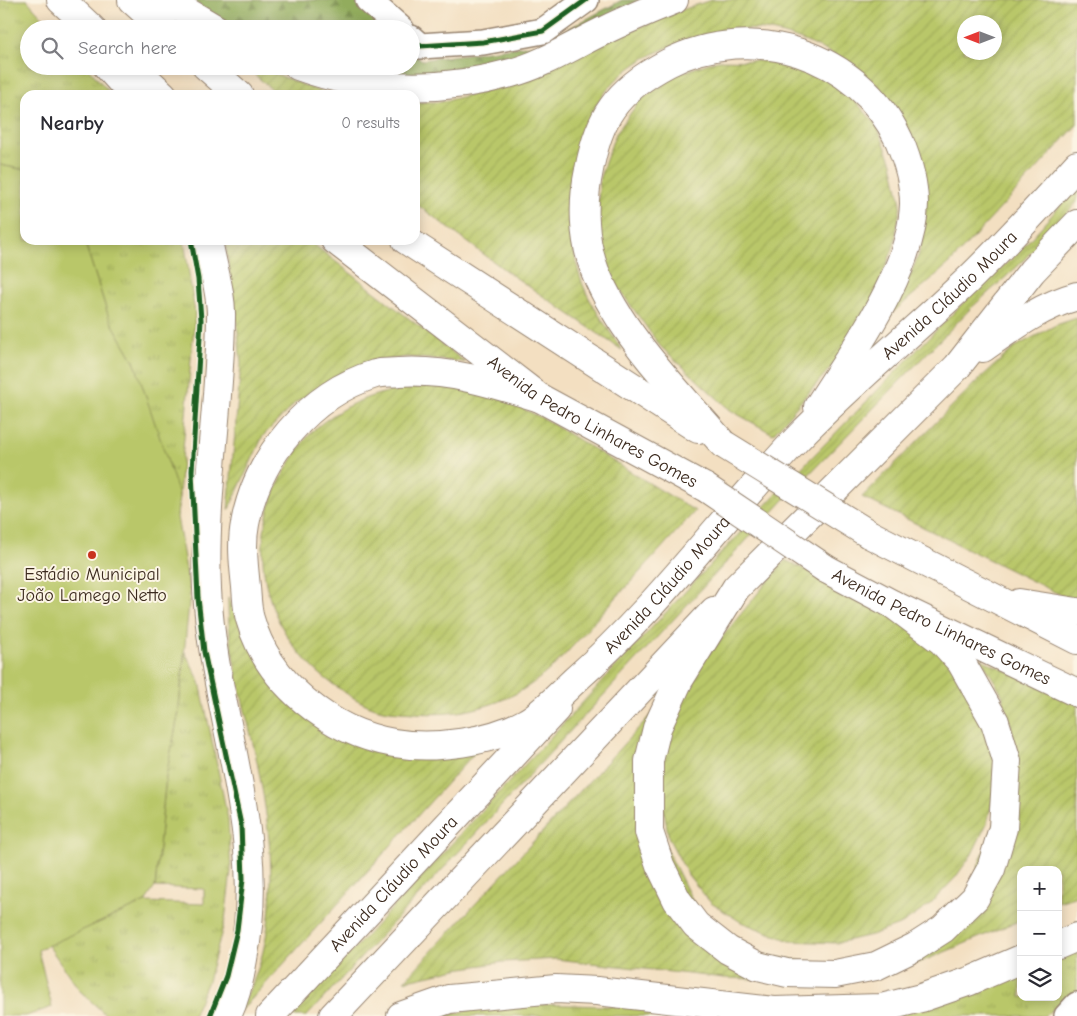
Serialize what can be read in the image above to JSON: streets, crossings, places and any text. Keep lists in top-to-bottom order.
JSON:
{
  "streets": {
    "main road": ["Avenida Cláudio Moura", "Avenida Pedro Linhares Gomes"]
  },
  "places": ["Estádio Municipal João Lamego Netto"],
  "north": "left",
  "page": {
    "search": "Search here",
    "heading": ["Nearby", "0 results"],
    "map_buttons": ["+", "−"]
  }
}
